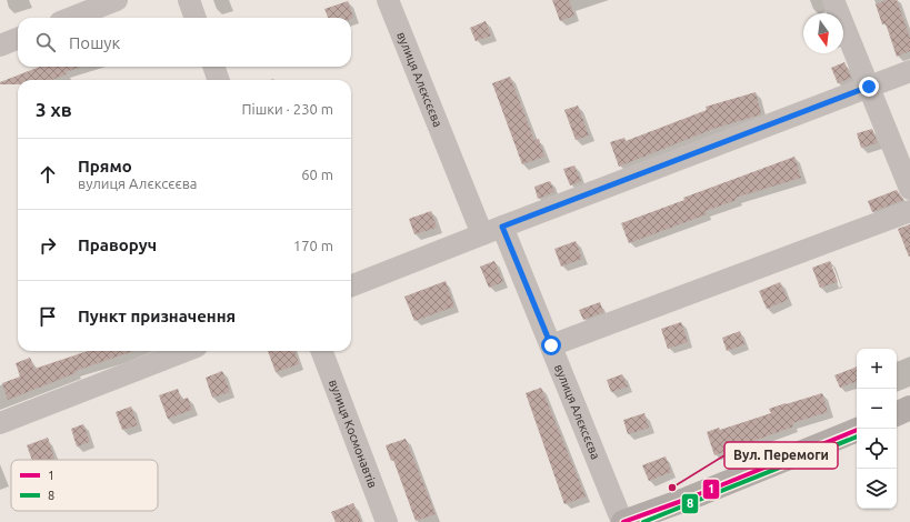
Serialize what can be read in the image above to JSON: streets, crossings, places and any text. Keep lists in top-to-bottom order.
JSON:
{
  "streets": {
    "street": ["вулиця Алєксєєва", "вулиця Космонавтів"]
  },
  "places": ["Вул. Перемоги"],
  "lines": ["transit line 1", "transit line 8"],
  "legend": ["1", "8"],
  "north": "bottom",
  "page": {
    "search": "Пошук",
    "heading": ["3 хв", "Пішки · 230 m"],
    "list": [
      ["Прямо", "вулиця Алєксєєва", "60 m"],
      ["Праворуч", "170 m"],
      "Пункт призначення"
    ],
    "map_buttons": ["+", "−"]
  }
}
